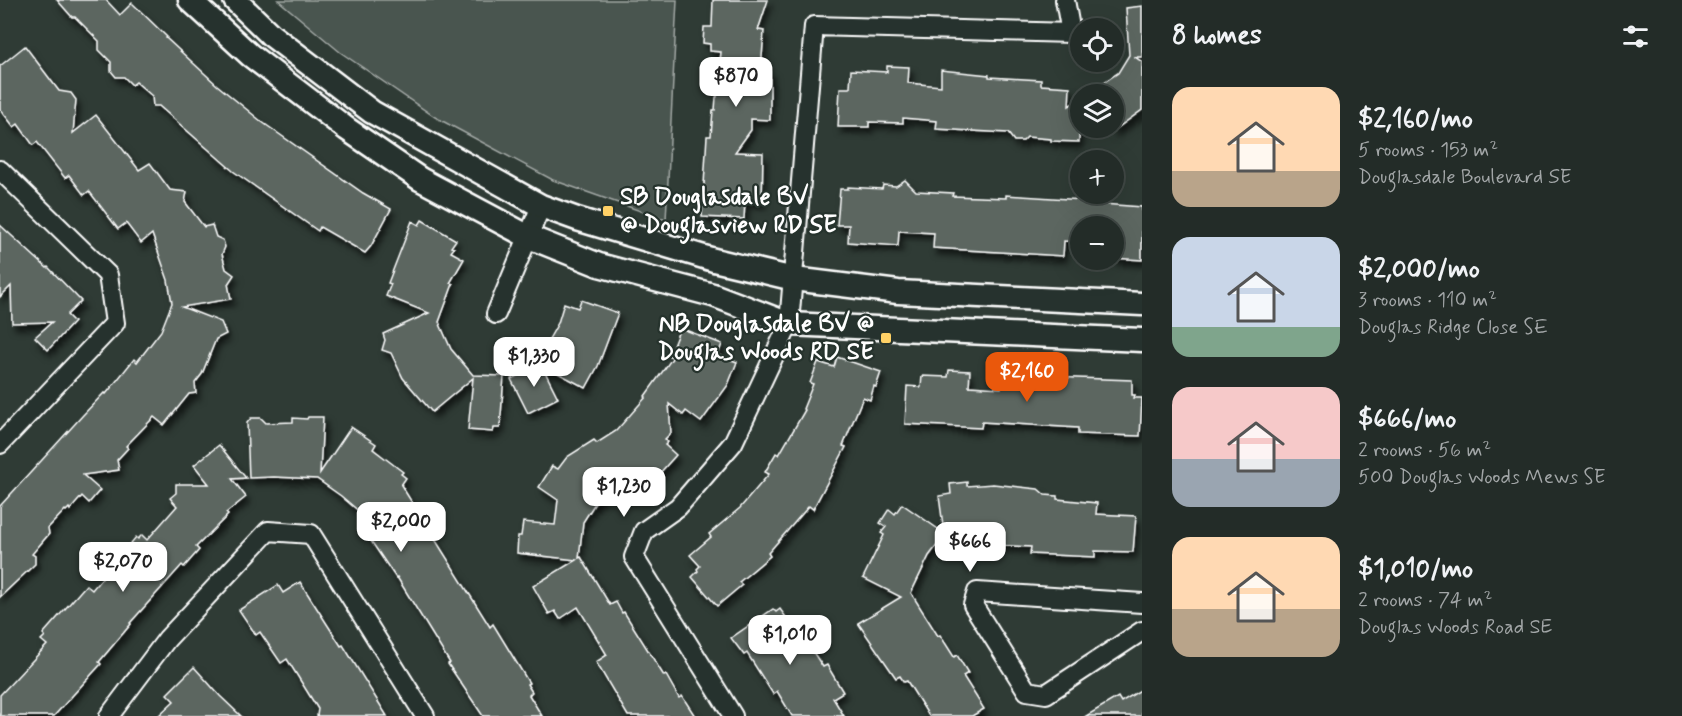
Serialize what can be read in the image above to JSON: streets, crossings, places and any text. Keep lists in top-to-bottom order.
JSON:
{
  "places": {
    "transit": ["SB Douglasdale BV @ Douglasview RD SE", "NB Douglasdale BV @ Douglas Woods RD SE"]
  },
  "page": {
    "heading": "8 homes",
    "map_buttons": ["+", "−"],
    "price": [
      "$870",
      "$1,330",
      "$2,160",
      "$1,230",
      "$2,000",
      "$666",
      "$2,070",
      "$1,010"
    ],
    "list": [
      {
        "name": "$2,160/mo",
        "note": "5 rooms · 153 m² · Douglasdale Boulevard SE"
      },
      {
        "name": "$2,000/mo",
        "note": "3 rooms · 110 m² · Douglas Ridge Close SE"
      },
      {
        "name": "$666/mo",
        "note": "2 rooms · 56 m² · 500 Douglas Woods Mews SE"
      },
      {
        "name": "$1,010/mo",
        "note": "2 rooms · 74 m² · Douglas Woods Road SE"
      }
    ]
  }
}
